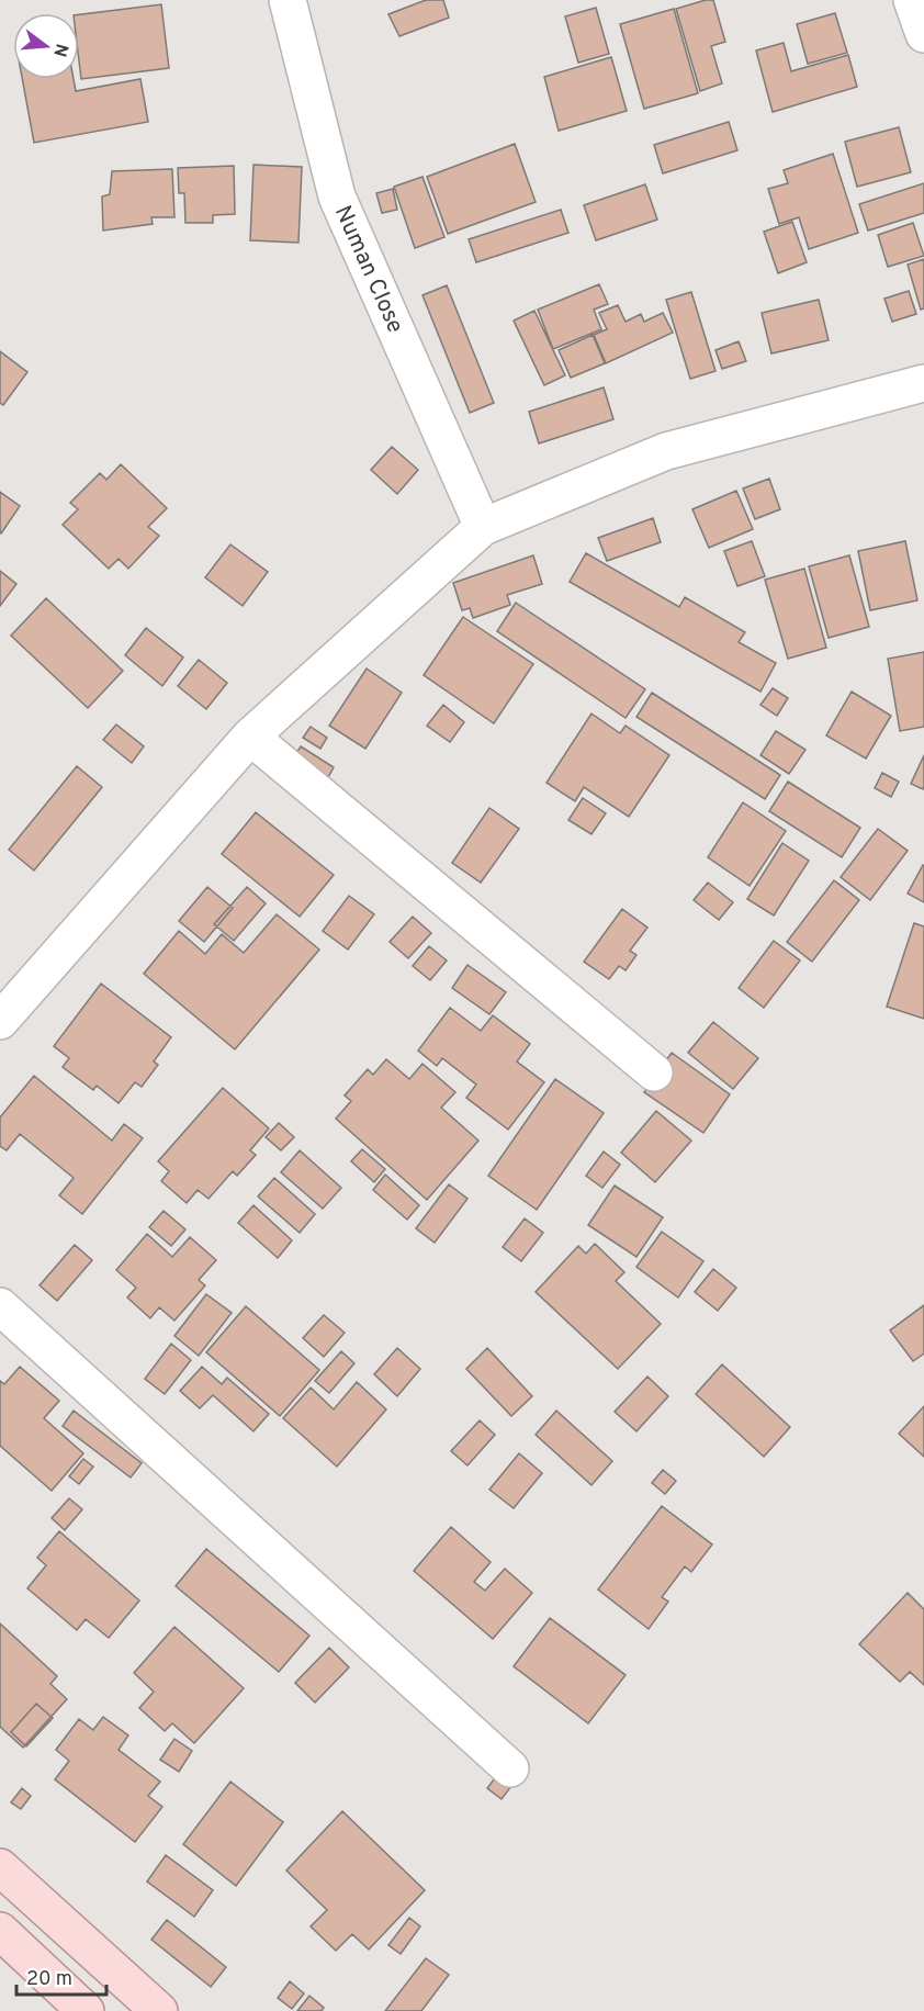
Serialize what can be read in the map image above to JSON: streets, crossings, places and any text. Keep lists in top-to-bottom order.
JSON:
{
  "streets": {
    "street": ["Numan Close"]
  },
  "scale_bar": "20 m",
  "north": "right"
}
